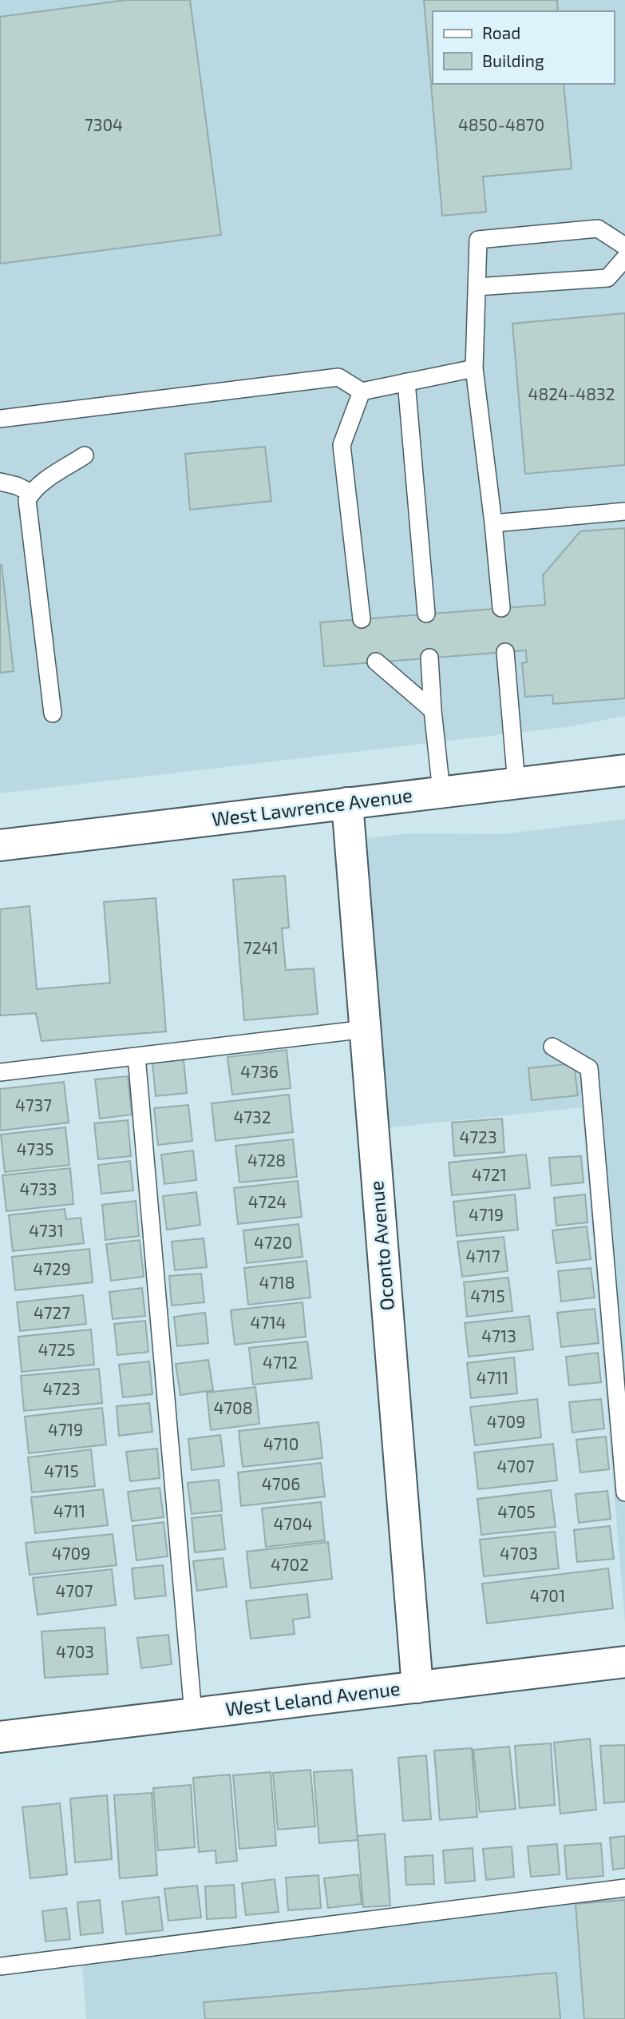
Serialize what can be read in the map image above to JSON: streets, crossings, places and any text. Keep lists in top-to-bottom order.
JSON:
{
  "streets": {
    "street": ["West Lawrence Avenue", "Oconto Avenue", "West Leland Avenue"]
  },
  "crossings": [
    ["West Lawrence Avenue", "Oconto Avenue"],
    ["Oconto Avenue", "West Leland Avenue"]
  ],
  "house_numbers": [
    "7304",
    "4850-4870",
    "4824-4832",
    "7241",
    "4736",
    "4737",
    "4732",
    "4723",
    "4735",
    "4728",
    "4721",
    "4733",
    "4724",
    "4719",
    "4731",
    "4720",
    "4717",
    "4729",
    "4718",
    "4715",
    "4727",
    "4714",
    "4713",
    "4725",
    "4712",
    "4711",
    "4723",
    "4708",
    "4709",
    "4719",
    "4710",
    "4707",
    "4715",
    "4706",
    "4711",
    "4705",
    "4704",
    "4709",
    "4703",
    "4702",
    "4707",
    "4701",
    "4703"
  ],
  "legend": ["Road", "Building"]
}
